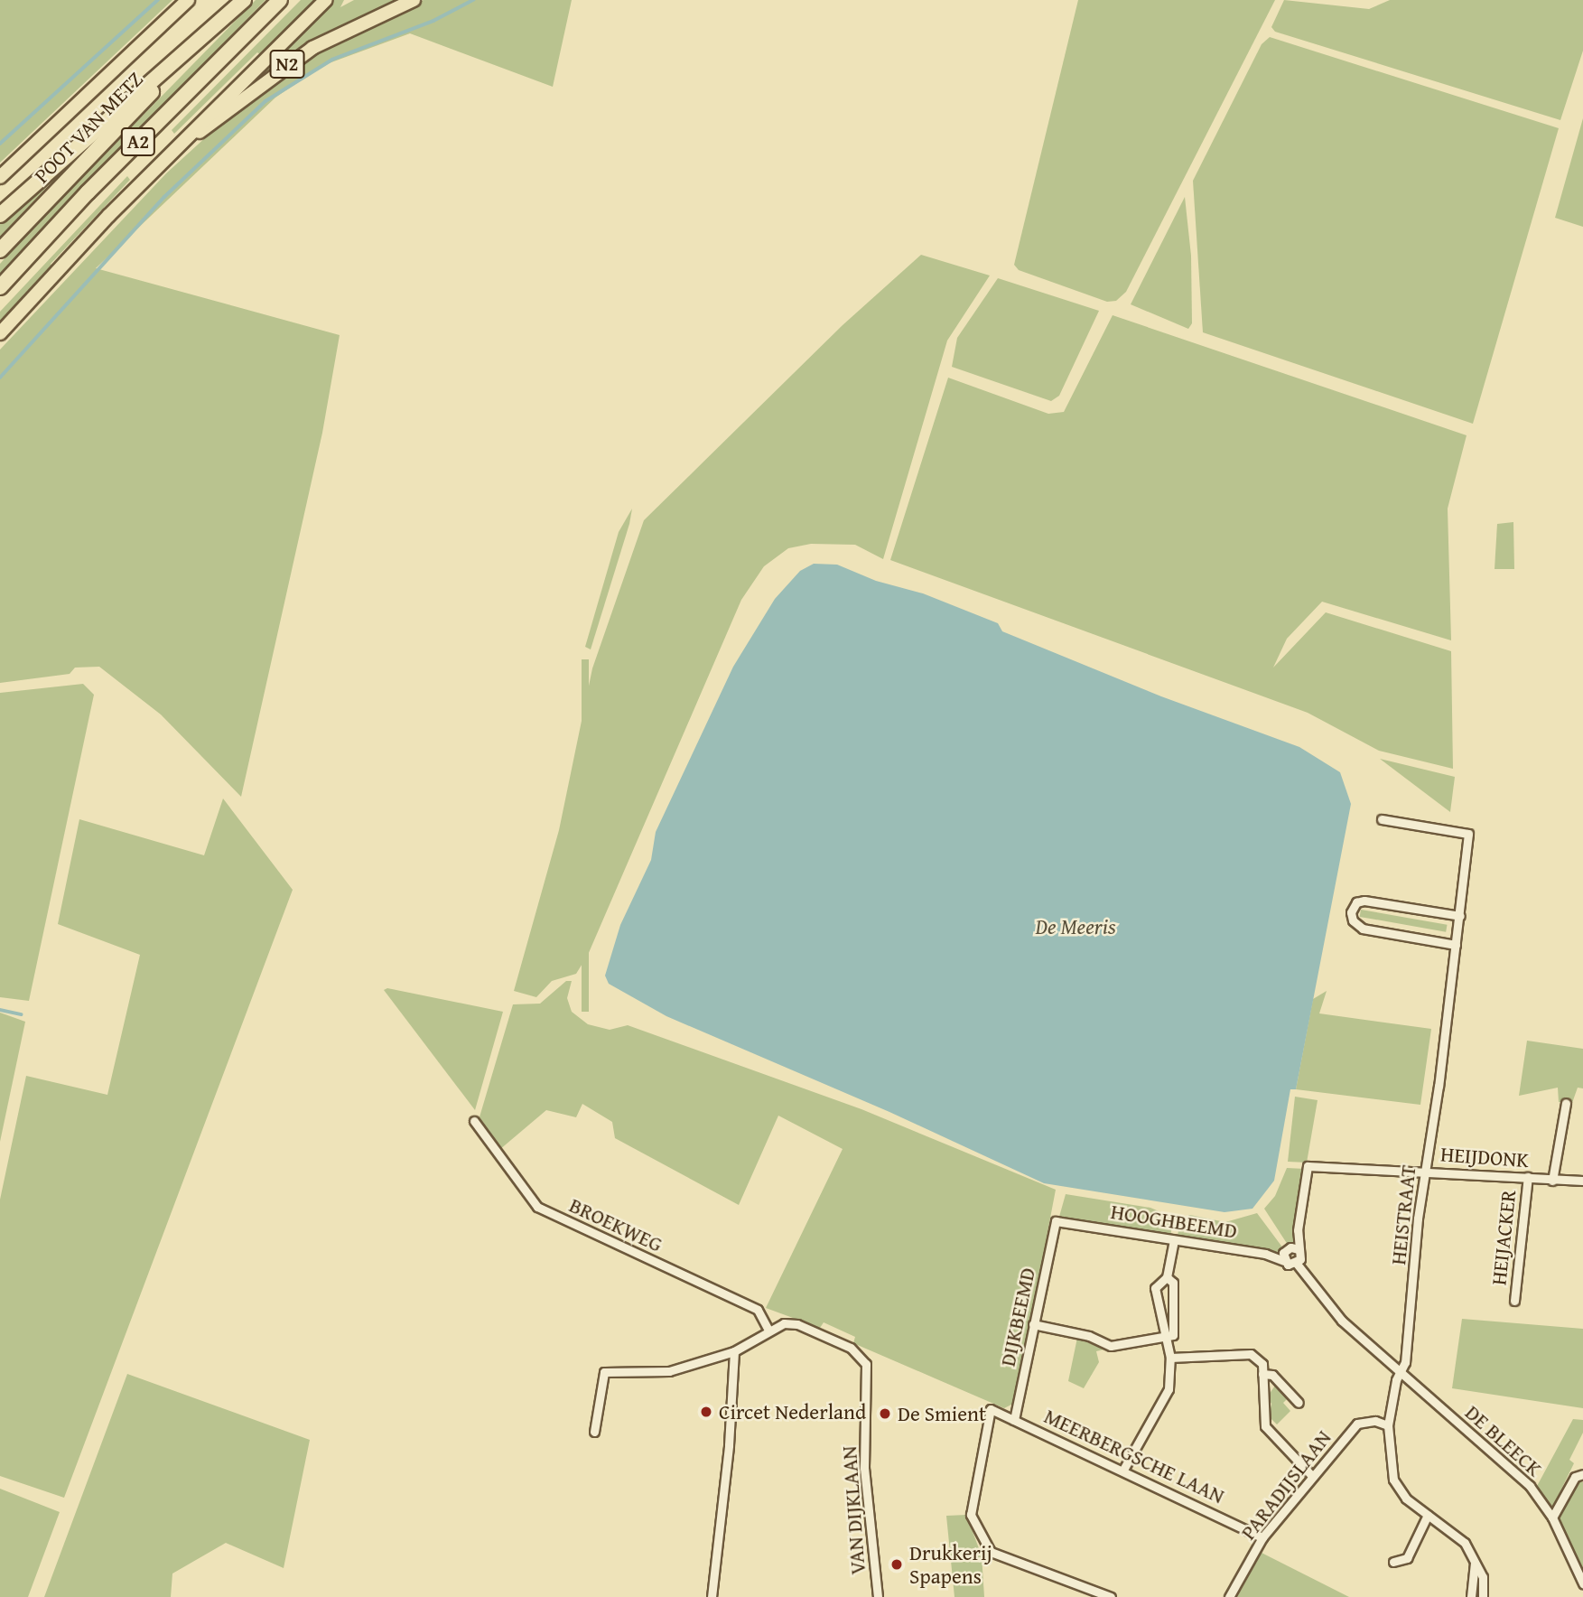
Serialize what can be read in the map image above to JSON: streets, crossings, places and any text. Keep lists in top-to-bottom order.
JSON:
{
  "streets": {
    "highway": ["N2", "POOT VAN METZ", "A2"],
    "street": [
      "HEIJDONK",
      "HEISTRAAT",
      "HOOGHBEEMD",
      "BROEKWEG",
      "HEIJACKER",
      "DIJKBEEMD",
      "DE BLEECK",
      "MEERBERGSCHE LAAN",
      "PARADIJSLAAN",
      "VAN DIJKLAAN"
    ]
  },
  "crossings": [
    ["POOT VAN METZ", "A2"],
    ["HEIJDONK", "HEISTRAAT"],
    ["HEIJDONK", "HEIJACKER"],
    ["HEISTRAAT", "DE BLEECK"],
    ["HEISTRAAT", "PARADIJSLAAN"],
    ["HOOGHBEEMD", "DIJKBEEMD"],
    ["BROEKWEG", "VAN DIJKLAAN"],
    ["DIJKBEEMD", "MEERBERGSCHE LAAN"],
    ["MEERBERGSCHE LAAN", "PARADIJSLAAN"]
  ],
  "water": ["De Meeris"],
  "places": ["Circet Nederland", "De Smient", "Drukkerij Spapens"]
}
